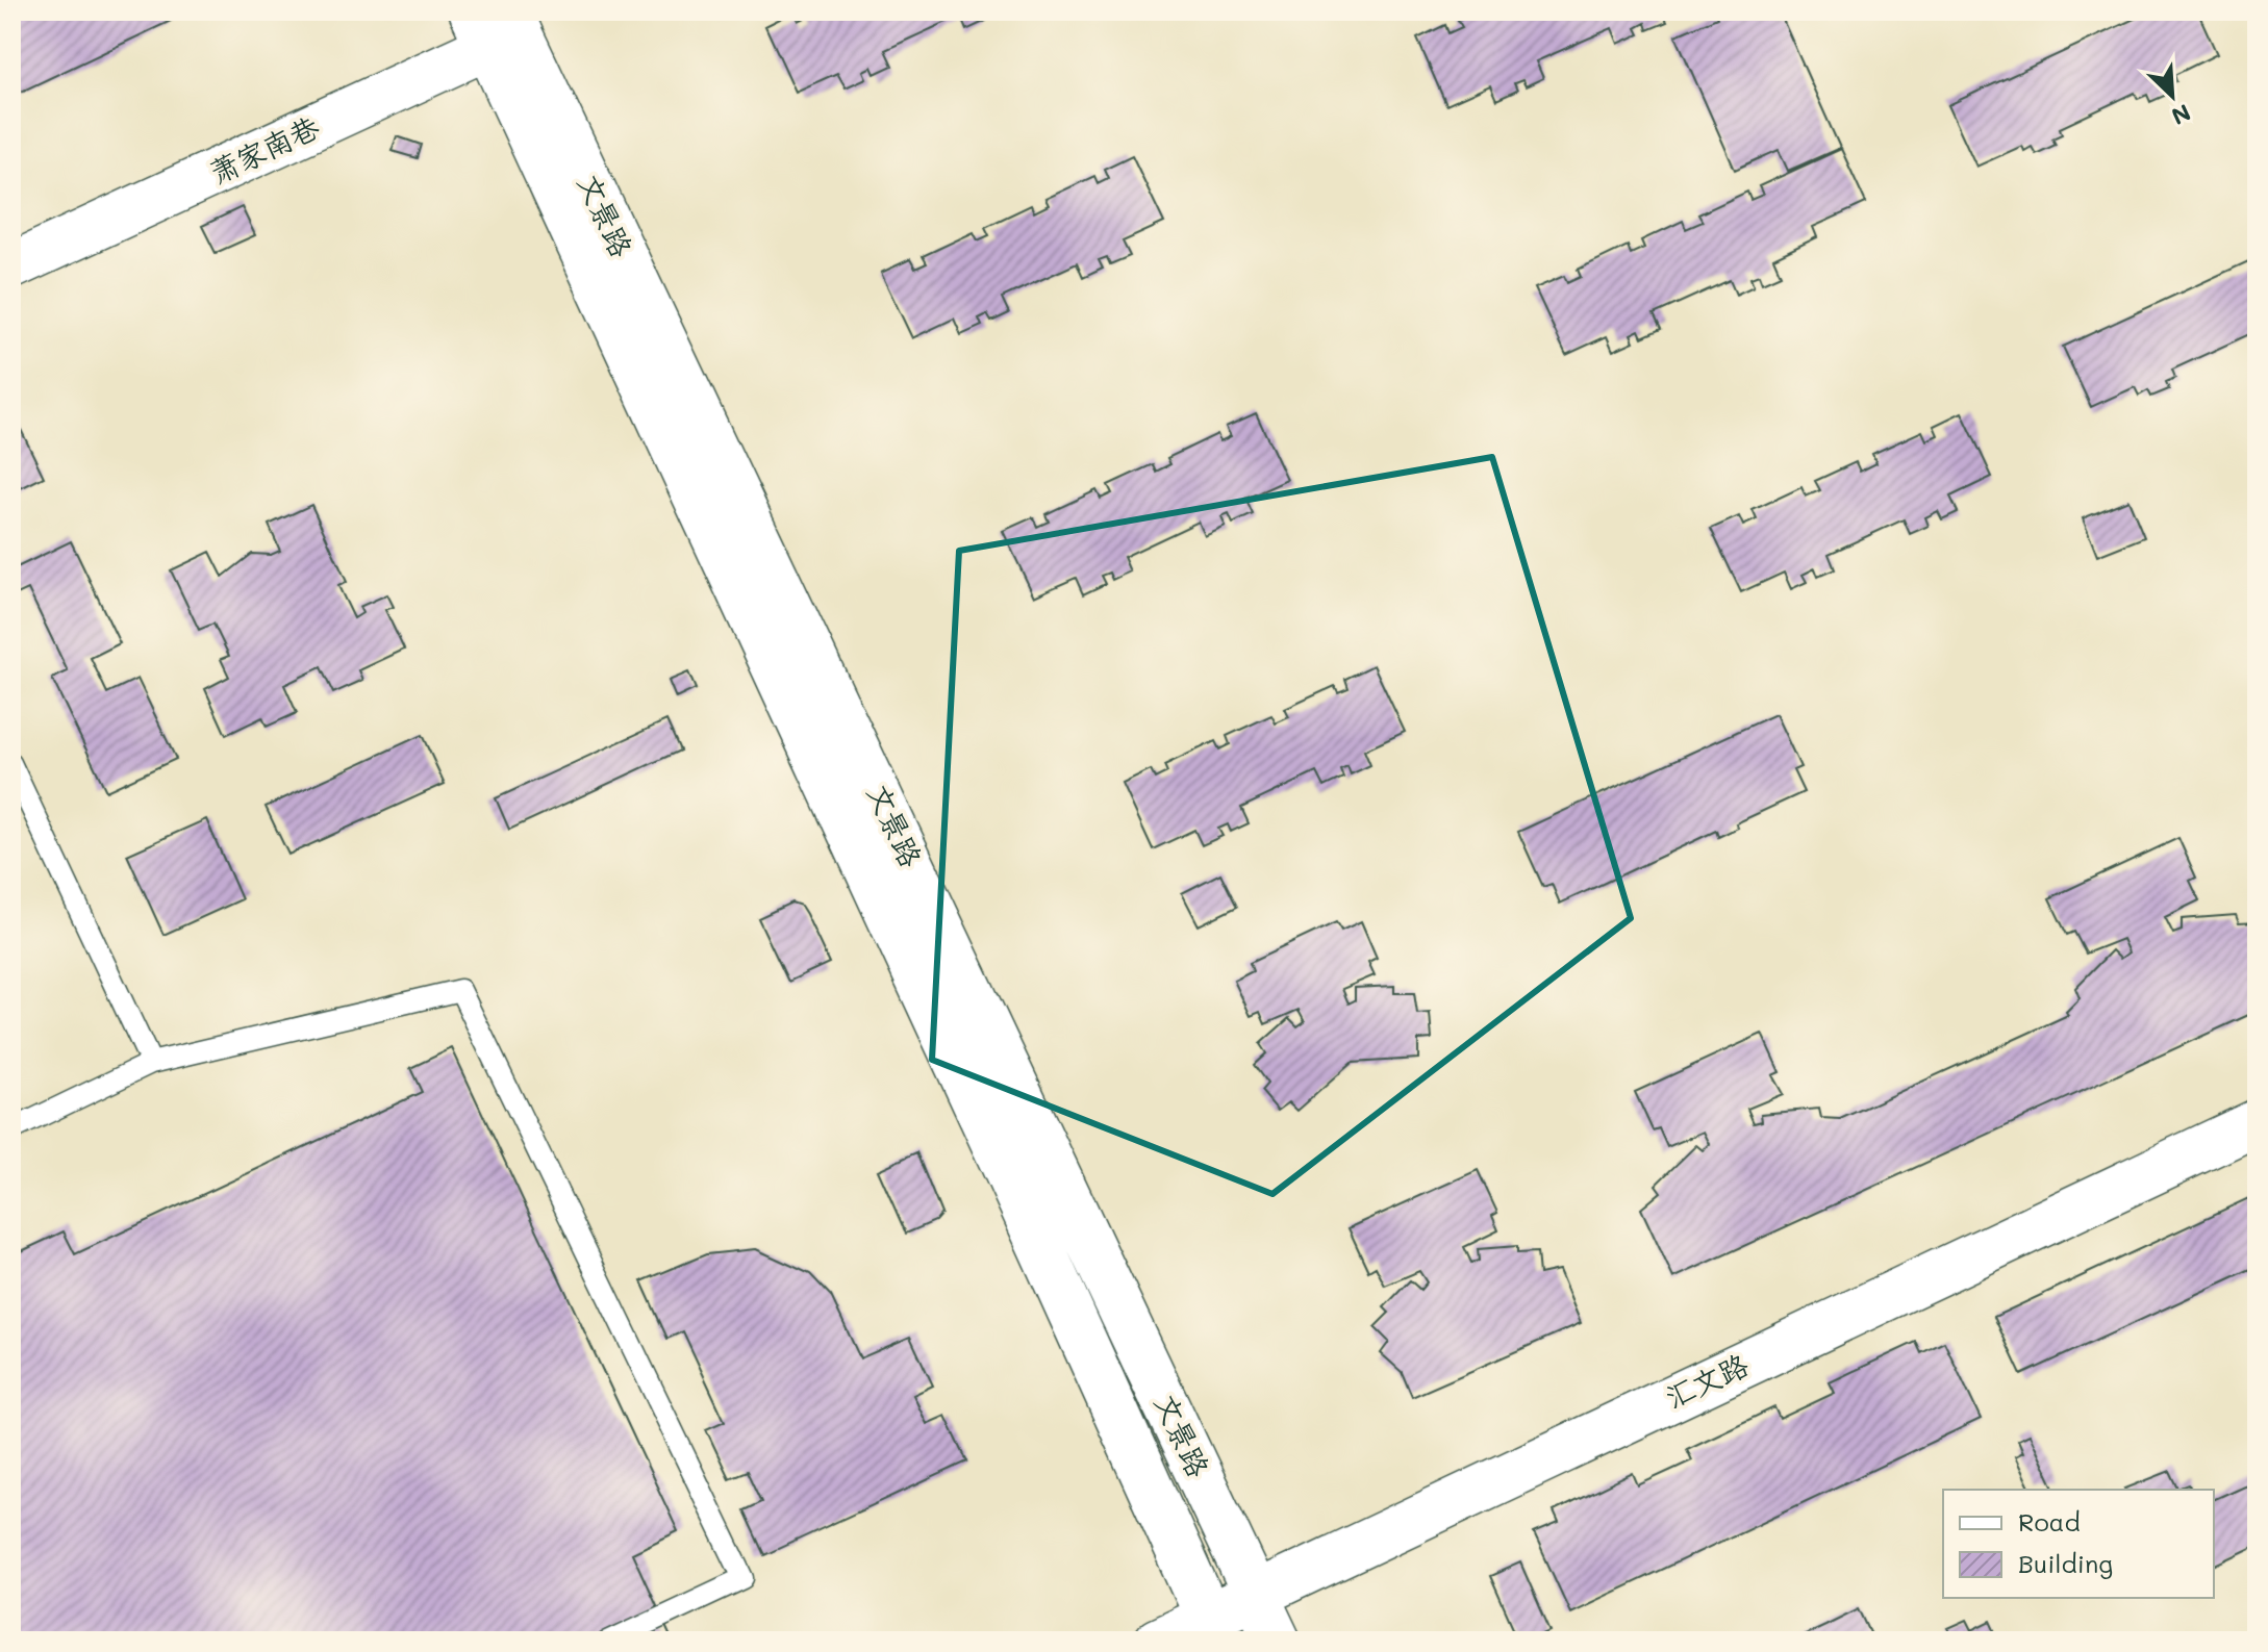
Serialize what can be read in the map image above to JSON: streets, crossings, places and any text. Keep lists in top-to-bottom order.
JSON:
{
  "streets": {
    "main road": ["萧家南巷", "文景路", "汇文路"]
  },
  "crossings": [
    ["萧家南巷", "文景路"],
    ["文景路", "汇文路"]
  ],
  "legend": ["Road", "Building"],
  "north": "bottom right"
}
